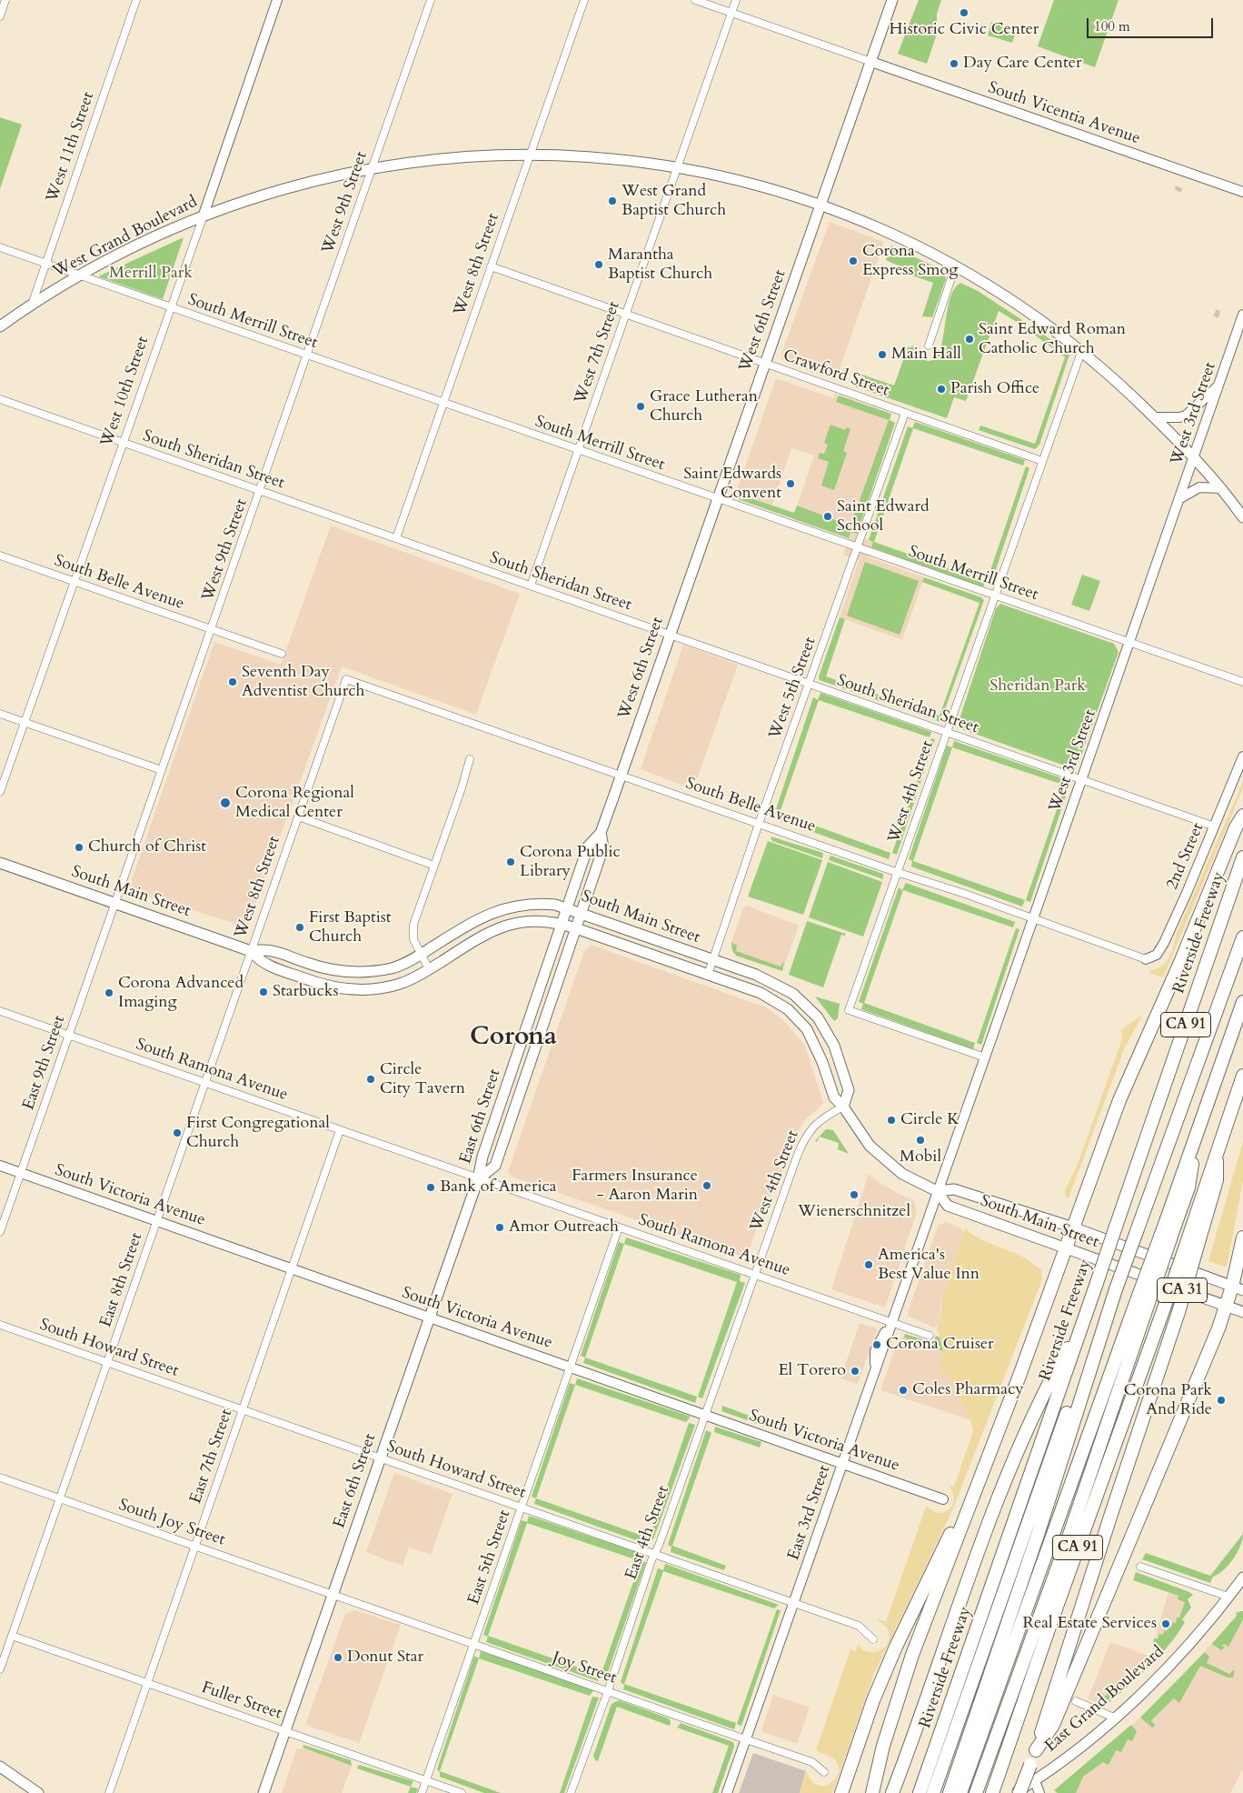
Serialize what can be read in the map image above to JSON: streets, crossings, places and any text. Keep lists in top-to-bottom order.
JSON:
{
  "streets": {
    "highway": ["Riverside Freeway", "CA 91"],
    "main road": [
      "West Grand Boulevard",
      "West 6th Street",
      "South Main Street",
      "East 6th Street",
      "CA 31",
      "East Grand Boulevard"
    ],
    "street": [
      "South Vicentia Avenue",
      "West 11th Street",
      "West 9th Street",
      "West 8th Street",
      "South Merrill Street",
      "West 7th Street",
      "Crawford Street",
      "West 10th Street",
      "West 3rd Street",
      "South Sheridan Street",
      "South Belle Avenue",
      "West 5th Street",
      "West 4th Street",
      "2nd Street",
      "East 9th Street",
      "South Ramona Avenue",
      "South Victoria Avenue",
      "East 8th Street",
      "South Howard Street",
      "East 7th Street",
      "East 3rd Street",
      "South Joy Street",
      "East 4th Street",
      "East 5th Street",
      "Joy Street",
      "Fuller Street"
    ]
  },
  "crossings": [
    ["South Vicentia Avenue", "West 6th Street"],
    ["South Vicentia Avenue", "West 7th Street"],
    ["West 11th Street", "West Grand Boulevard"],
    ["West 11th Street", "South Merrill Street"],
    ["West 9th Street", "West Grand Boulevard"],
    ["West 9th Street", "South Merrill Street"],
    ["West 9th Street", "South Sheridan Street"],
    ["West 9th Street", "South Belle Avenue"],
    ["West 9th Street", "South Main Street"],
    ["West 9th Street", "East 9th Street"],
    ["West Grand Boulevard", "West 8th Street"],
    ["West Grand Boulevard", "West 6th Street"],
    ["West Grand Boulevard", "South Merrill Street"],
    ["West Grand Boulevard", "West 7th Street"],
    ["West Grand Boulevard", "West 10th Street"],
    ["West Grand Boulevard", "West 3rd Street"],
    ["West Grand Boulevard", "West 4th Street"],
    ["West 8th Street", "South Merrill Street"],
    ["West 8th Street", "Crawford Street"],
    ["West 8th Street", "South Sheridan Street"],
    ["West 8th Street", "South Belle Avenue"],
    ["West 8th Street", "South Main Street"],
    ["West 8th Street", "East 8th Street"],
    ["West 6th Street", "South Merrill Street"],
    ["West 6th Street", "Crawford Street"],
    ["West 6th Street", "South Sheridan Street"],
    ["West 6th Street", "South Belle Avenue"],
    ["West 6th Street", "South Main Street"],
    ["West 6th Street", "East 6th Street"],
    ["South Merrill Street", "West 7th Street"],
    ["South Merrill Street", "West 10th Street"],
    ["South Merrill Street", "West 3rd Street"],
    ["South Merrill Street", "West 5th Street"],
    ["South Merrill Street", "West 4th Street"],
    ["West 7th Street", "Crawford Street"],
    ["West 7th Street", "South Sheridan Street"],
    ["Crawford Street", "West 5th Street"],
    ["Crawford Street", "West 4th Street"],
    ["West 10th Street", "South Sheridan Street"],
    ["West 10th Street", "South Belle Avenue"],
    ["West 3rd Street", "South Sheridan Street"],
    ["West 3rd Street", "South Belle Avenue"],
    ["West 3rd Street", "West 4th Street"],
    ["West 3rd Street", "South Main Street"],
    ["South Sheridan Street", "West 5th Street"],
    ["South Sheridan Street", "West 4th Street"],
    ["South Sheridan Street", "2nd Street"],
    ["South Belle Avenue", "West 5th Street"],
    ["South Belle Avenue", "West 4th Street"],
    ["South Belle Avenue", "2nd Street"],
    ["West 5th Street", "South Main Street"],
    ["West 4th Street", "South Main Street"],
    ["West 4th Street", "South Ramona Avenue"],
    ["West 4th Street", "East 4th Street"],
    ["South Main Street", "East 9th Street"],
    ["South Main Street", "East 6th Street"],
    ["South Main Street", "East 8th Street"],
    ["East 9th Street", "South Ramona Avenue"],
    ["East 9th Street", "South Victoria Avenue"],
    ["South Ramona Avenue", "East 6th Street"],
    ["South Ramona Avenue", "East 8th Street"],
    ["South Ramona Avenue", "East 7th Street"],
    ["South Ramona Avenue", "East 3rd Street"],
    ["South Ramona Avenue", "East 4th Street"],
    ["South Ramona Avenue", "East 5th Street"],
    ["East 6th Street", "South Victoria Avenue"],
    ["East 6th Street", "South Howard Street"],
    ["East 6th Street", "South Joy Street"],
    ["East 6th Street", "Joy Street"],
    ["East 6th Street", "Fuller Street"],
    ["South Victoria Avenue", "East 8th Street"],
    ["South Victoria Avenue", "East 7th Street"],
    ["South Victoria Avenue", "East 3rd Street"],
    ["South Victoria Avenue", "East 4th Street"],
    ["South Victoria Avenue", "East 5th Street"],
    ["East 8th Street", "South Howard Street"],
    ["East 8th Street", "South Joy Street"],
    ["East 8th Street", "Fuller Street"],
    ["South Howard Street", "East 7th Street"],
    ["South Howard Street", "East 3rd Street"],
    ["South Howard Street", "East 4th Street"],
    ["South Howard Street", "East 5th Street"],
    ["East 7th Street", "South Joy Street"],
    ["East 7th Street", "Fuller Street"],
    ["East 3rd Street", "Joy Street"],
    ["South Joy Street", "Joy Street"],
    ["East 4th Street", "Joy Street"],
    ["East 5th Street", "Joy Street"],
    ["East 5th Street", "Fuller Street"]
  ],
  "districts": ["Corona"],
  "parks": ["Merrill Park", "Sheridan Park"],
  "places": [
    "Historic Civic Center",
    "Day Care Center",
    "West Grand Baptist Church",
    "Corona Express Smog",
    "Marantha Baptist Church",
    "Saint Edward Roman Catholic Church",
    "Main Hall",
    "Parish Office",
    "Grace Lutheran Church",
    "Saint Edwards Convent",
    "Saint Edward School",
    "Seventh Day Adventist Church",
    "Corona Regional Medical Center",
    "Church of Christ",
    "Corona Public Library",
    "First Baptist Church",
    "Starbucks",
    "Corona Advanced Imaging",
    "Circle City Tavern",
    "Circle K",
    "First Congregational Church",
    "Mobil",
    "Farmers Insurance - Aaron Marin",
    "Bank of America",
    "Wienerschnitzel",
    "Amor Outreach",
    "America's Best Value Inn",
    "Corona Cruiser",
    "El Torero",
    "Coles Pharmacy",
    "Corona Park And Ride",
    "Real Estate Services",
    "Donut Star"
  ],
  "scale_bar": "100 m"
}
